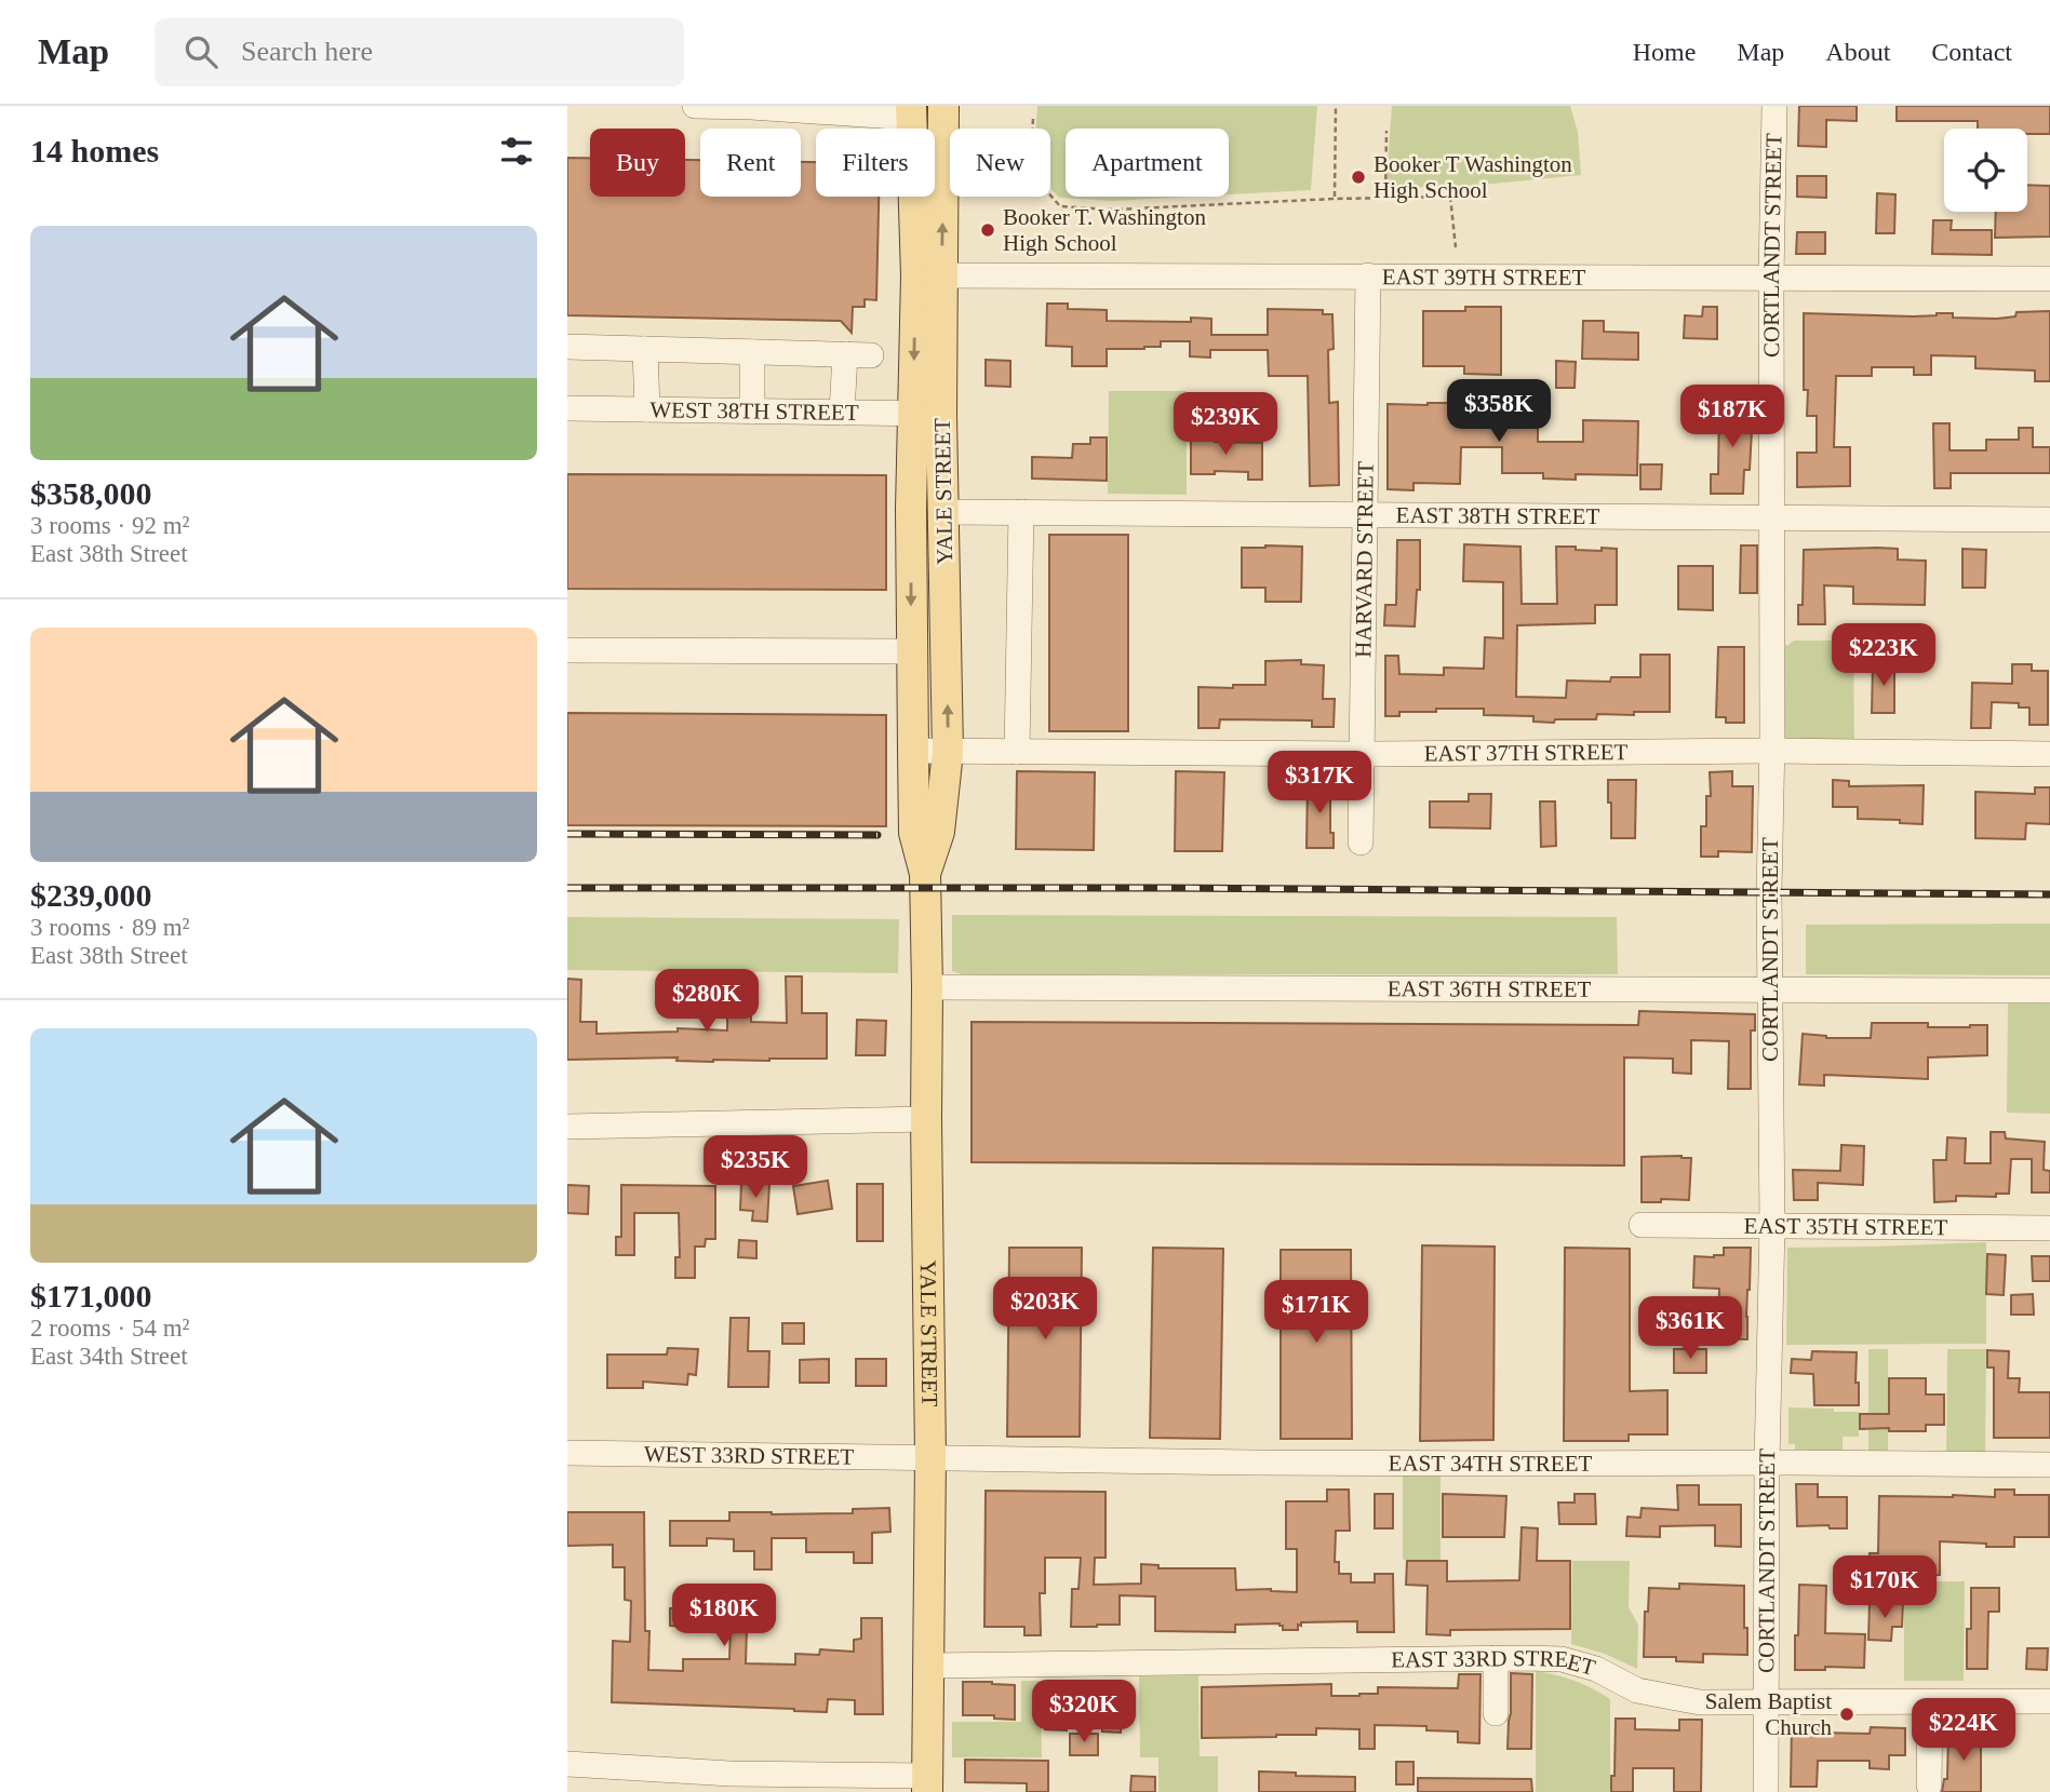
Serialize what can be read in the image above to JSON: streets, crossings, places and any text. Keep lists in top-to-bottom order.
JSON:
{
  "streets": {
    "main road": ["YALE STREET"],
    "street": [
      "CORTLANDT STREET",
      "EAST 39TH STREET",
      "WEST 38TH STREET",
      "EAST 38TH STREET",
      "HARVARD STREET",
      "EAST 37TH STREET",
      "EAST 36TH STREET",
      "EAST 35TH STREET",
      "WEST 33RD STREET",
      "EAST 34TH STREET",
      "EAST 33RD STREET"
    ]
  },
  "crossings": [
    ["CORTLANDT STREET", "EAST 39TH STREET"],
    ["CORTLANDT STREET", "EAST 38TH STREET"],
    ["CORTLANDT STREET", "EAST 37TH STREET"],
    ["CORTLANDT STREET", "EAST 36TH STREET"],
    ["CORTLANDT STREET", "EAST 35TH STREET"],
    ["CORTLANDT STREET", "EAST 34TH STREET"],
    ["CORTLANDT STREET", "EAST 33RD STREET"],
    ["EAST 39TH STREET", "YALE STREET"],
    ["EAST 39TH STREET", "HARVARD STREET"],
    ["WEST 38TH STREET", "YALE STREET"],
    ["YALE STREET", "EAST 38TH STREET"],
    ["YALE STREET", "EAST 37TH STREET"],
    ["YALE STREET", "EAST 36TH STREET"],
    ["YALE STREET", "WEST 33RD STREET"],
    ["YALE STREET", "EAST 34TH STREET"],
    ["YALE STREET", "EAST 33RD STREET"],
    ["EAST 38TH STREET", "HARVARD STREET"],
    ["HARVARD STREET", "EAST 37TH STREET"],
    ["WEST 33RD STREET", "EAST 34TH STREET"]
  ],
  "places": ["Booker T Washington High School", "Booker T. Washington High School", "Salem Baptist Church"],
  "page": {
    "header": "Map",
    "search": "Search here",
    "nav": [
      "Home",
      "Map",
      "About",
      "Contact"
    ],
    "heading": "14 homes",
    "chip": [
      "Buy",
      "Rent",
      "Filters",
      "New",
      "Apartment"
    ],
    "list": [
      {
        "name": "$358,000",
        "note": "3 rooms · 92 m² · East 38th Street"
      },
      {
        "name": "$239,000",
        "note": "3 rooms · 89 m² · East 38th Street"
      },
      {
        "name": "$171,000",
        "note": "2 rooms · 54 m² · East 34th Street"
      }
    ],
    "price": [
      "$358K",
      "$187K",
      "$239K",
      "$223K",
      "$317K",
      "$280K",
      "$235K",
      "$203K",
      "$171K",
      "$361K",
      "$170K",
      "$180K",
      "$320K",
      "$224K"
    ]
  }
}
